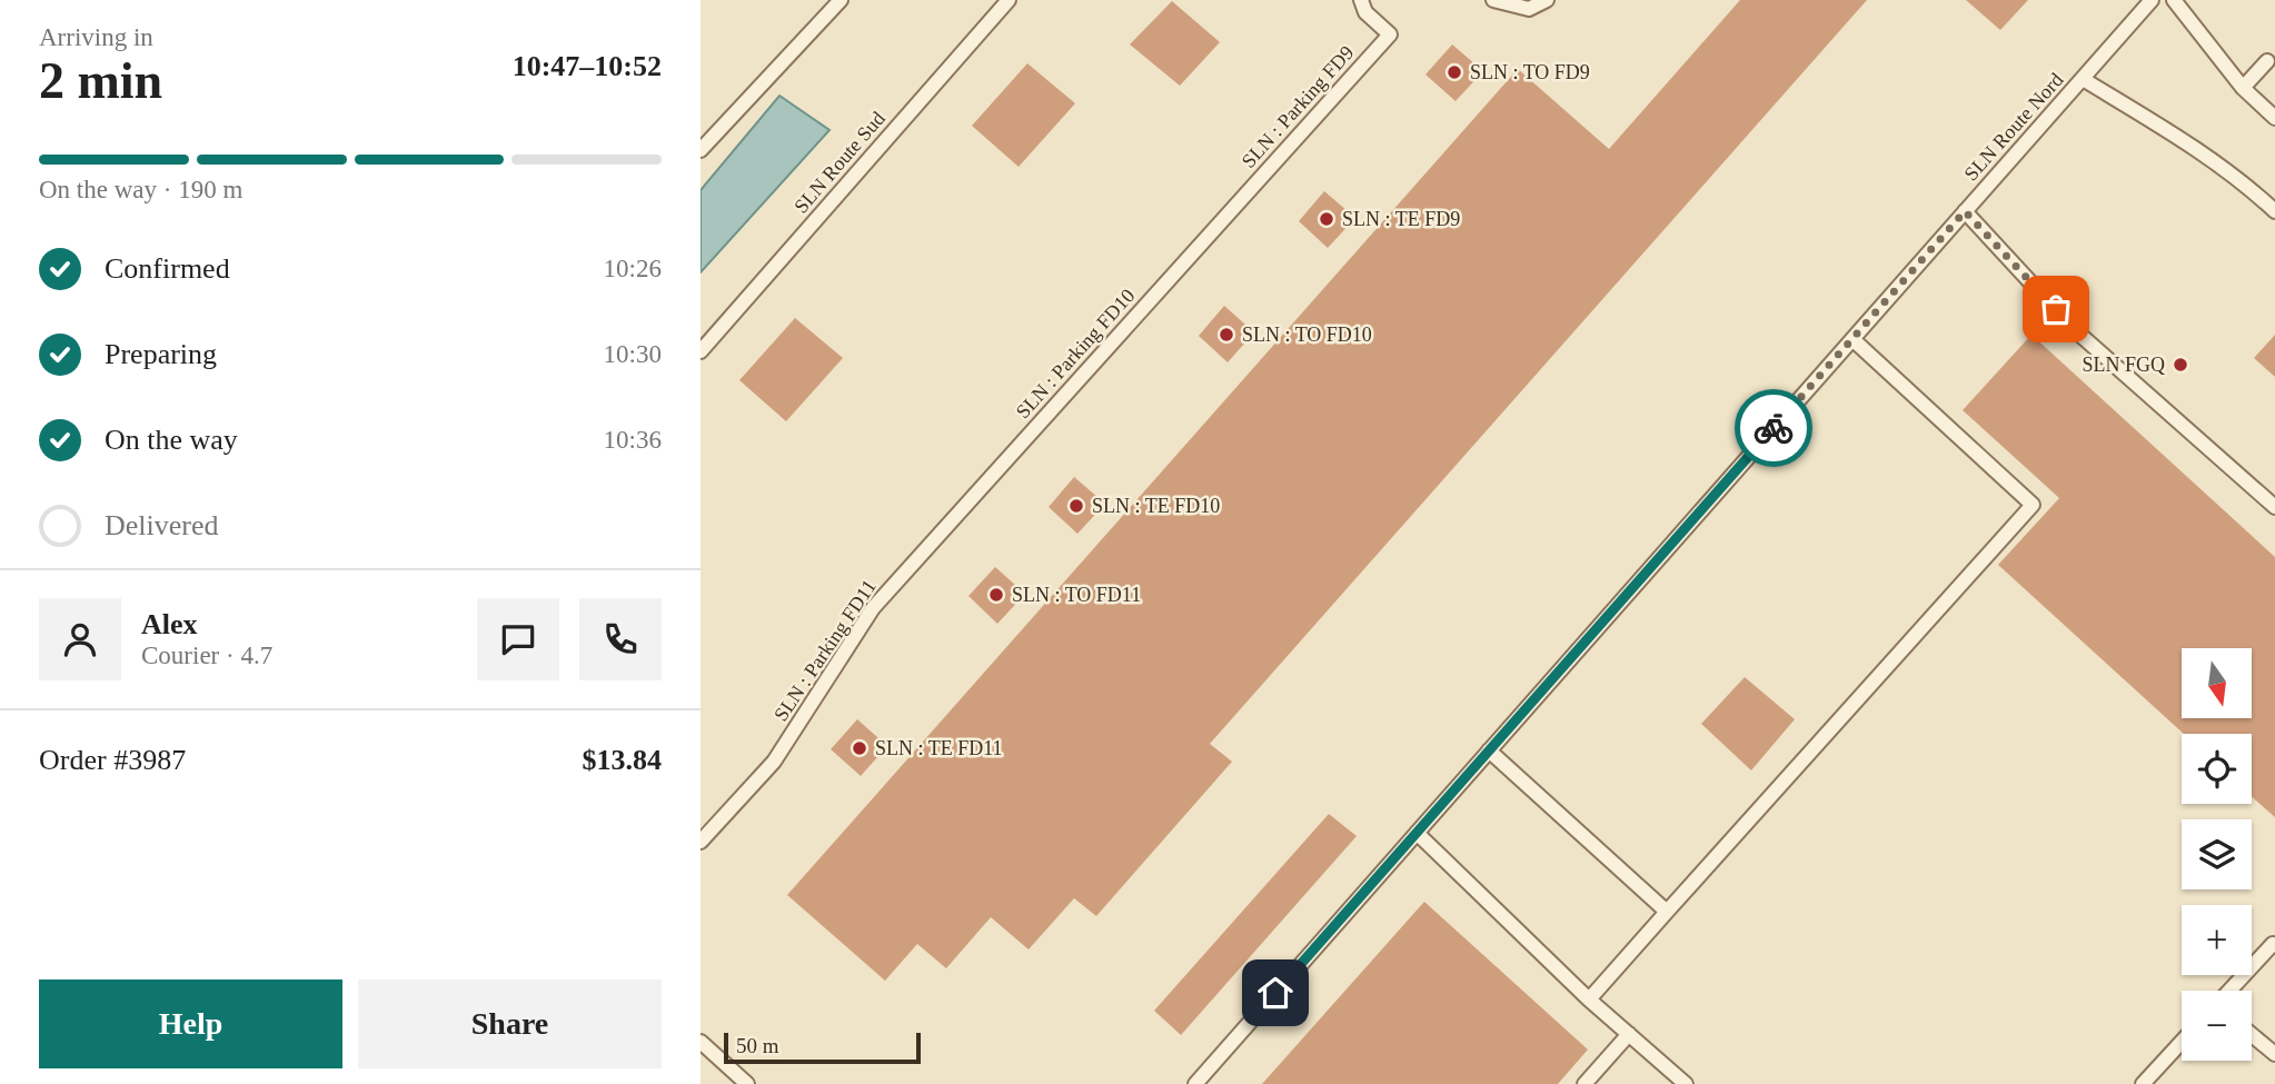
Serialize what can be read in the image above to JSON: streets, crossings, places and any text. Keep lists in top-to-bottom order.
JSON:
{
  "streets": {
    "lane": [
      "SLN : Parking FD9",
      "SLN Route Nord",
      "SLN Route Sud",
      "SLN : Parking FD10",
      "SLN : Parking FD11"
    ]
  },
  "crossings": [
    ["SLN : Parking FD9", "SLN : Parking FD10"],
    ["SLN : Parking FD10", "SLN : Parking FD11"]
  ],
  "places": [
    "SLN : TO FD9",
    "SLN : TE FD9",
    "SLN : TO FD10",
    "SLN FGQ",
    "SLN : TE FD10",
    "SLN : TO FD11",
    "SLN : TE FD11"
  ],
  "scale_bar": "50 m",
  "north": "bottom",
  "page": {
    "heading": ["2 min", "Arriving in", "10:47–10:52"],
    "panel": [
      "Alex",
      "Courier · 4.7",
      "Order #3987",
      "$13.84"
    ],
    "bar": "On the way · 190 m",
    "list": [
      ["Confirmed", "10:26"],
      ["Preparing", "10:30"],
      ["On the way", "10:36"],
      "Delivered"
    ],
    "map_buttons": ["+", "−"],
    "buttons": ["Help", "Share"],
    "scale": "50 m"
  }
}
